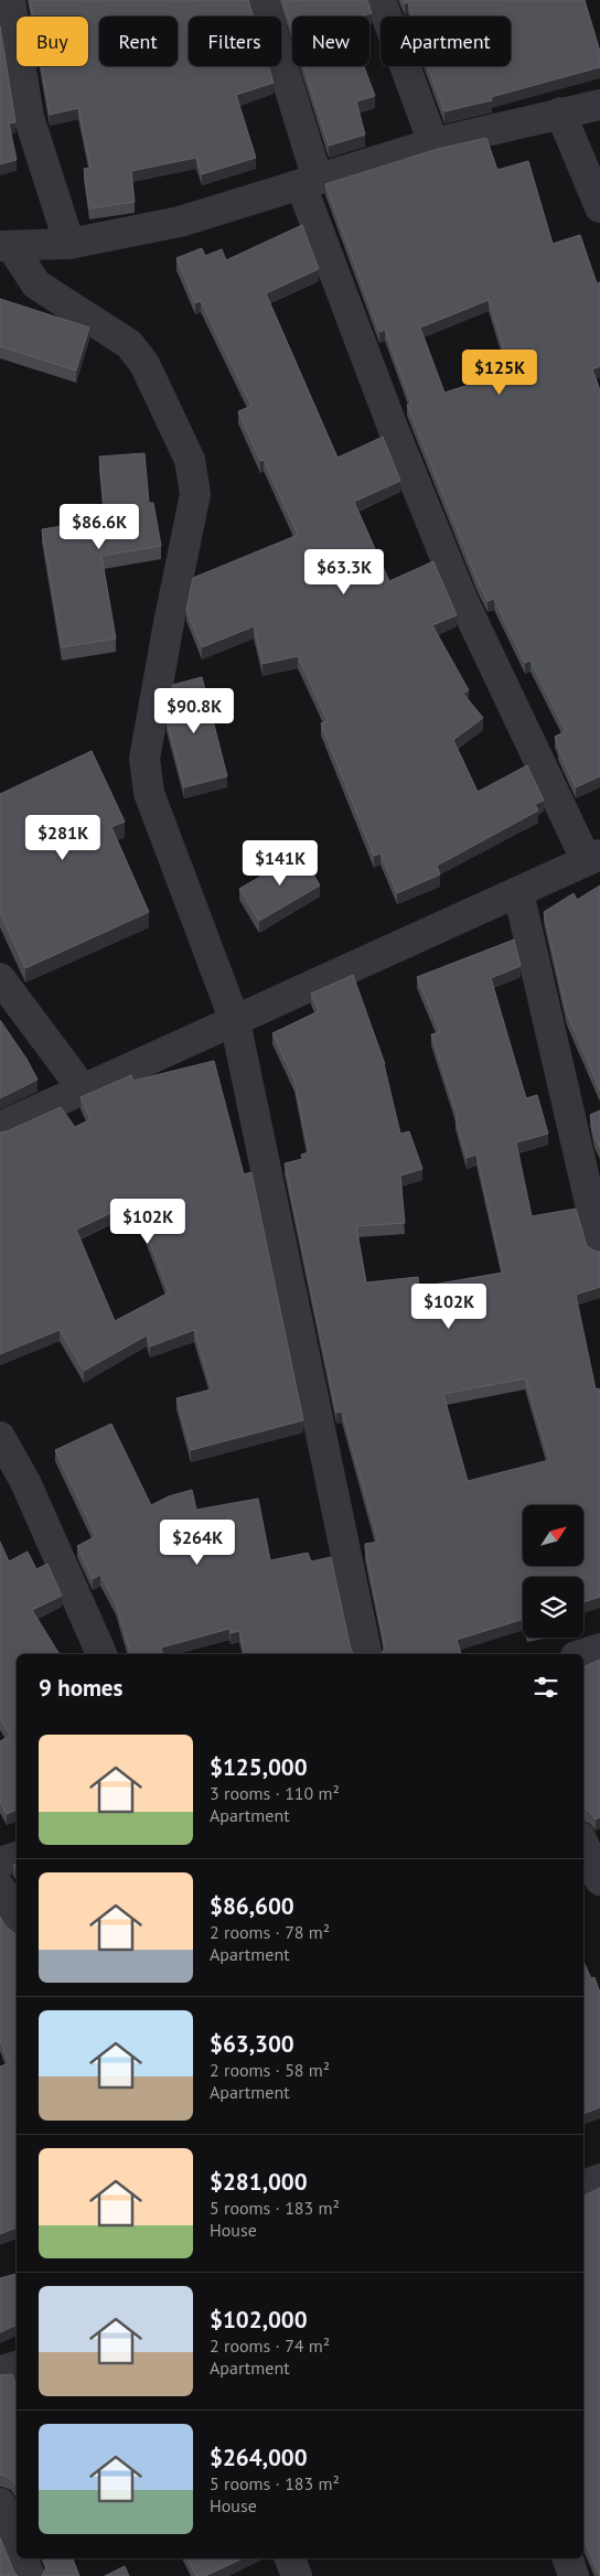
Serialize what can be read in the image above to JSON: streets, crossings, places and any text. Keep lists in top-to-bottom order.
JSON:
{
  "north": "top right",
  "page": {
    "chip": [
      "Buy",
      "Rent",
      "Filters",
      "New",
      "Apartment"
    ],
    "price": [
      "$125K",
      "$86.6K",
      "$63.3K",
      "$90.8K",
      "$281K",
      "$141K",
      "$102K",
      "$102K",
      "$264K"
    ],
    "heading": "9 homes",
    "list": [
      {
        "name": "$125,000",
        "note": "3 rooms · 110 m² · Apartment"
      },
      {
        "name": "$86,600",
        "note": "2 rooms · 78 m² · Apartment"
      },
      {
        "name": "$63,300",
        "note": "2 rooms · 58 m² · Apartment"
      },
      {
        "name": "$281,000",
        "note": "5 rooms · 183 m² · House"
      },
      {
        "name": "$102,000",
        "note": "2 rooms · 74 m² · Apartment"
      },
      {
        "name": "$264,000",
        "note": "5 rooms · 183 m² · House"
      }
    ]
  }
}
